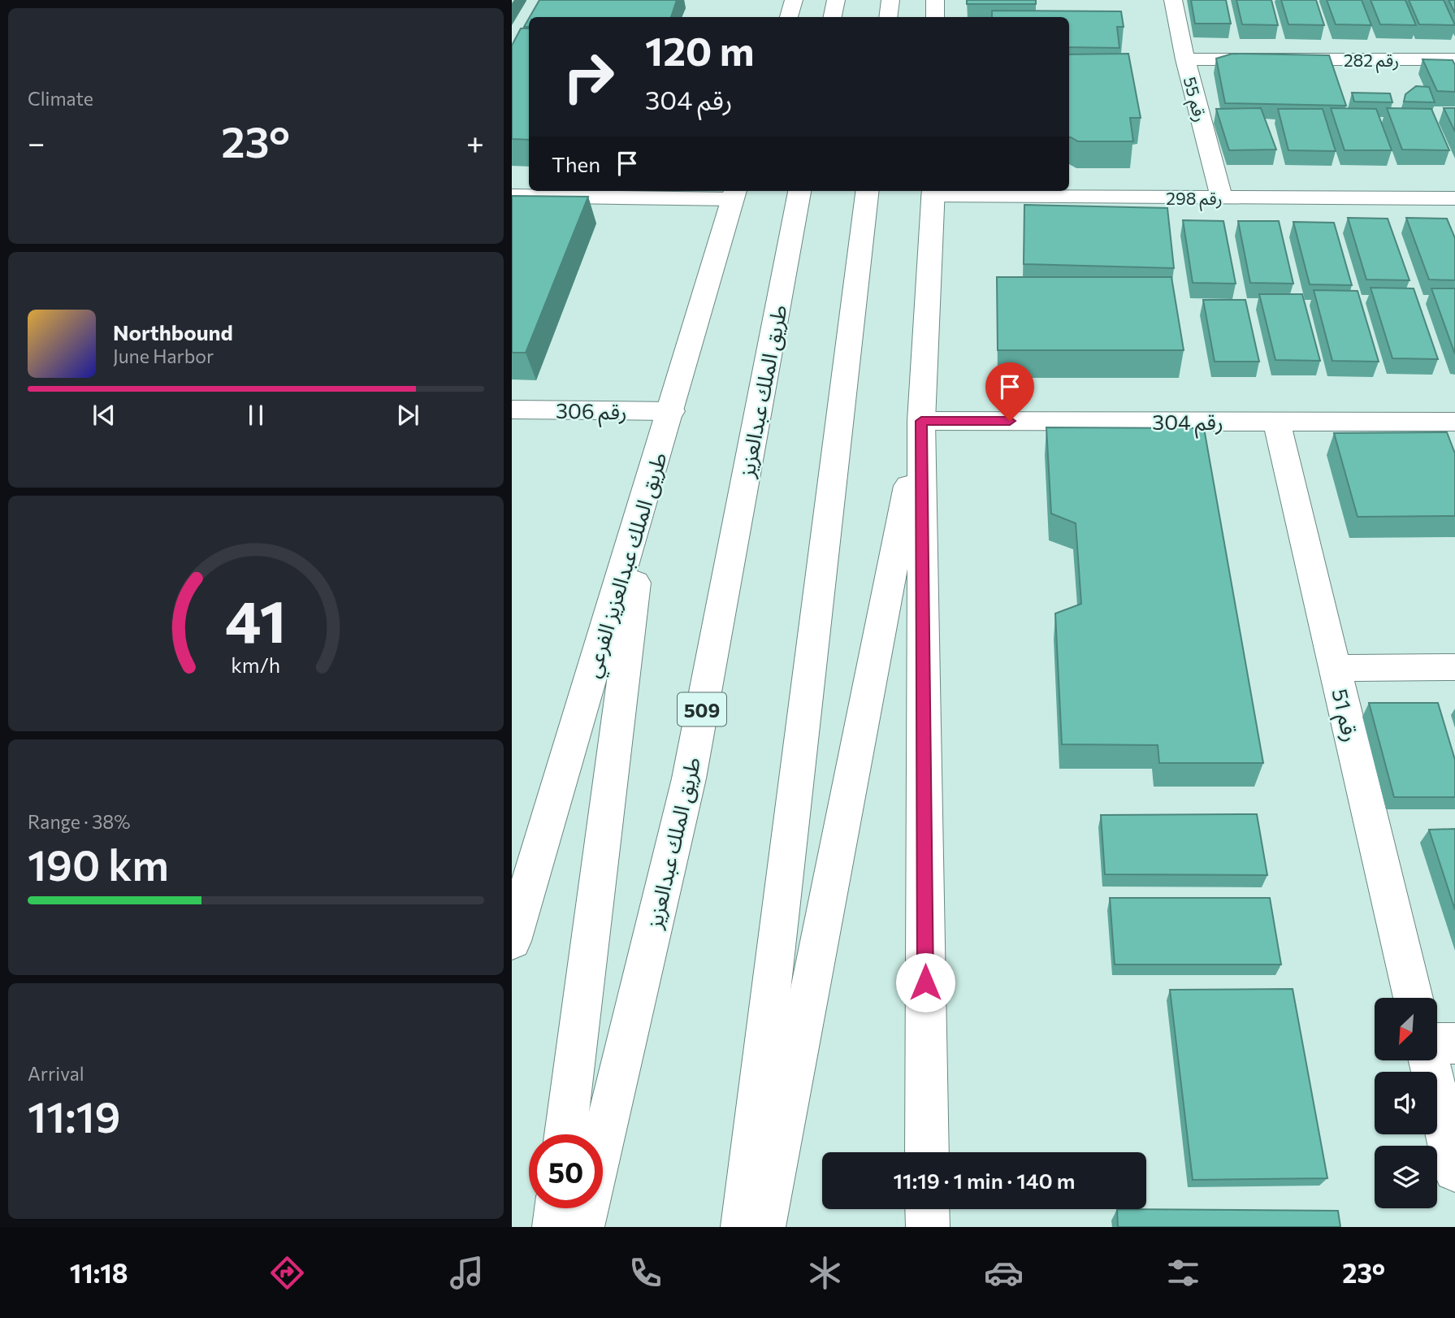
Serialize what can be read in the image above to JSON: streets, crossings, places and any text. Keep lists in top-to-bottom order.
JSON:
{
  "streets": {
    "main road": [
      "رقم 282",
      "رقم 55",
      "رقم 298",
      "طريق الملك عبدالعزيز",
      "رقم 306",
      "رقم 304",
      "طريق الملك عبدالعزيز الفرعي",
      "509",
      "رقم 51"
    ]
  },
  "crossings": [
    ["رقم 282", "رقم 55"],
    ["رقم 55", "رقم 298"],
    ["رقم 306", "طريق الملك عبدالعزيز الفرعي"],
    ["رقم 304", "رقم 51"]
  ],
  "north": "bottom left",
  "page": {
    "tile": [
      "Climate",
      ["Range · 38%", "190 km"],
      ["Arrival", "11:19"]
    ],
    "turn": ["120 m", "رقم 304"],
    "heat": ["−", "23°", "+"],
    "then": "Then",
    "song": ["Northbound", "June Harbor"],
    "limit": "50",
    "trip": "11:19 · 1 min · 140 m",
    "tabs": ["11:18", "23°"],
    "gauge": ["41", "km/h"]
  }
}
